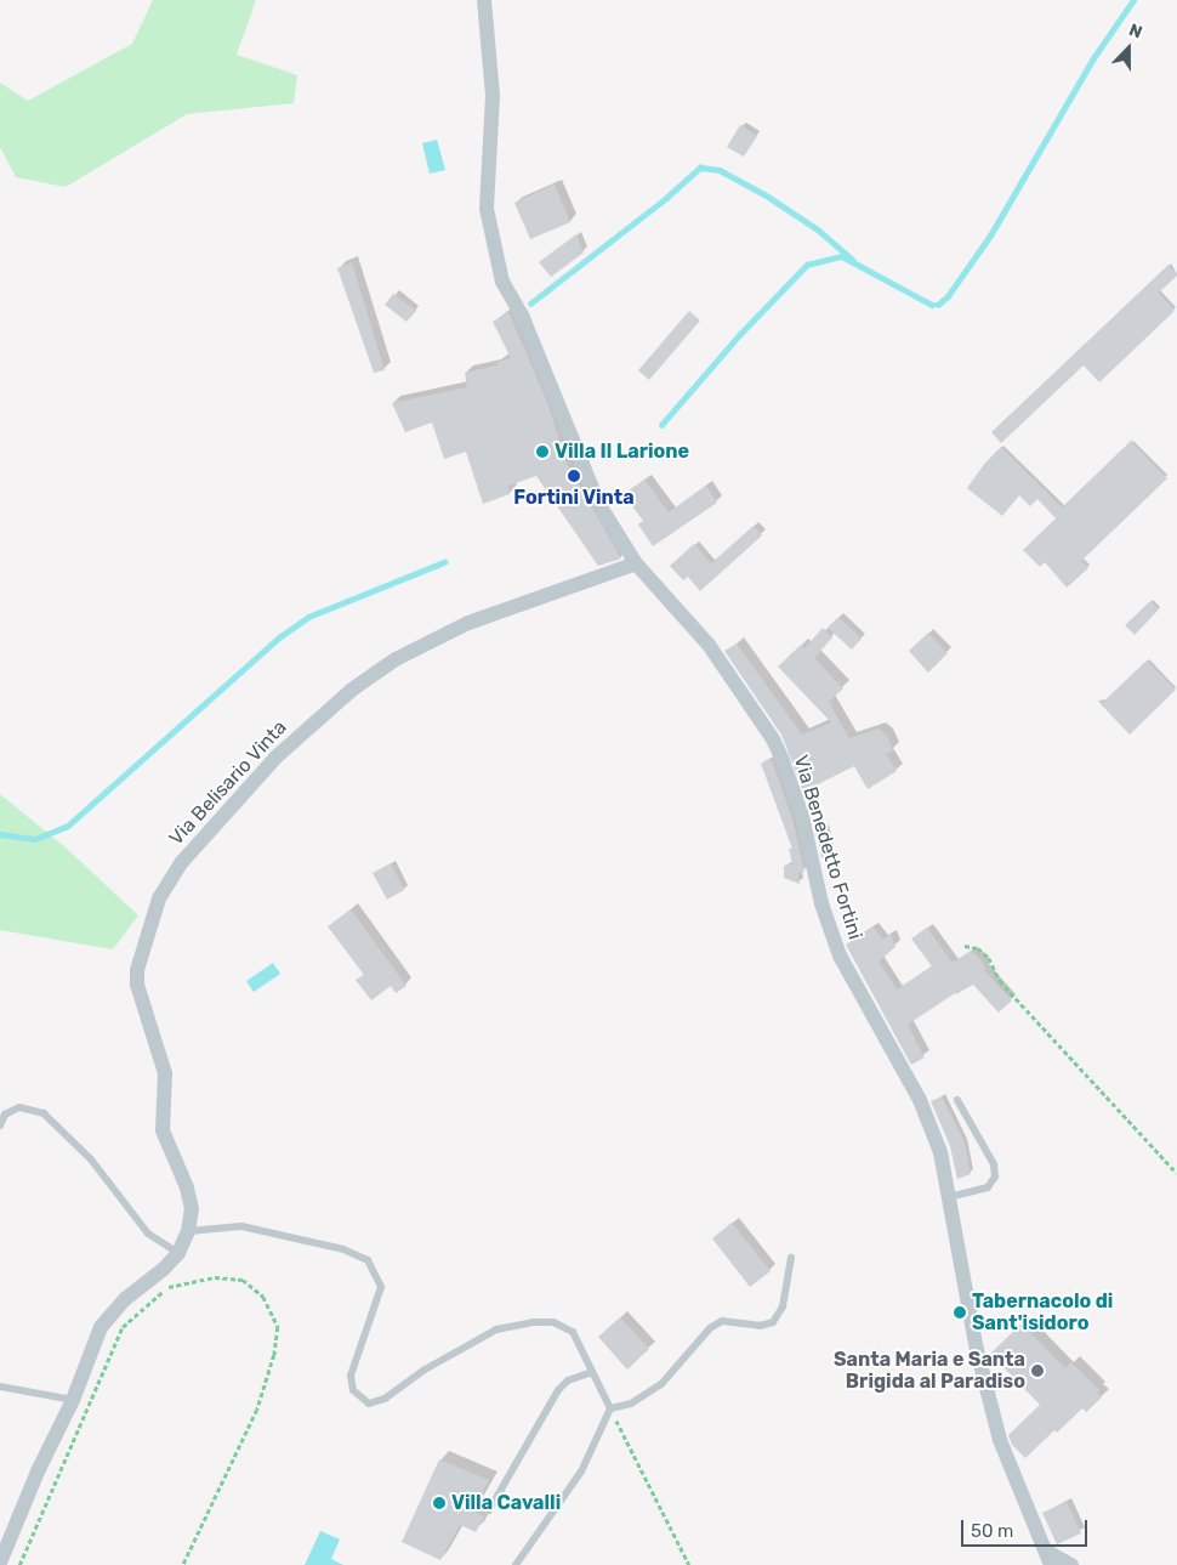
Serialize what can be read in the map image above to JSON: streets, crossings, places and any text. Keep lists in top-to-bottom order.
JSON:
{
  "streets": {
    "street": ["Via Belisario Vinta", "Via Benedetto Fortini"]
  },
  "crossings": [
    ["Via Belisario Vinta", "Via Benedetto Fortini"]
  ],
  "places": [
    "Villa Il Larione",
    "Fortini Vinta",
    "Tabernacolo di Sant'isidoro",
    "Santa Maria e Santa Brigida al Paradiso",
    "Villa Cavalli"
  ],
  "scale_bar": "50 m",
  "north": "top"
}
